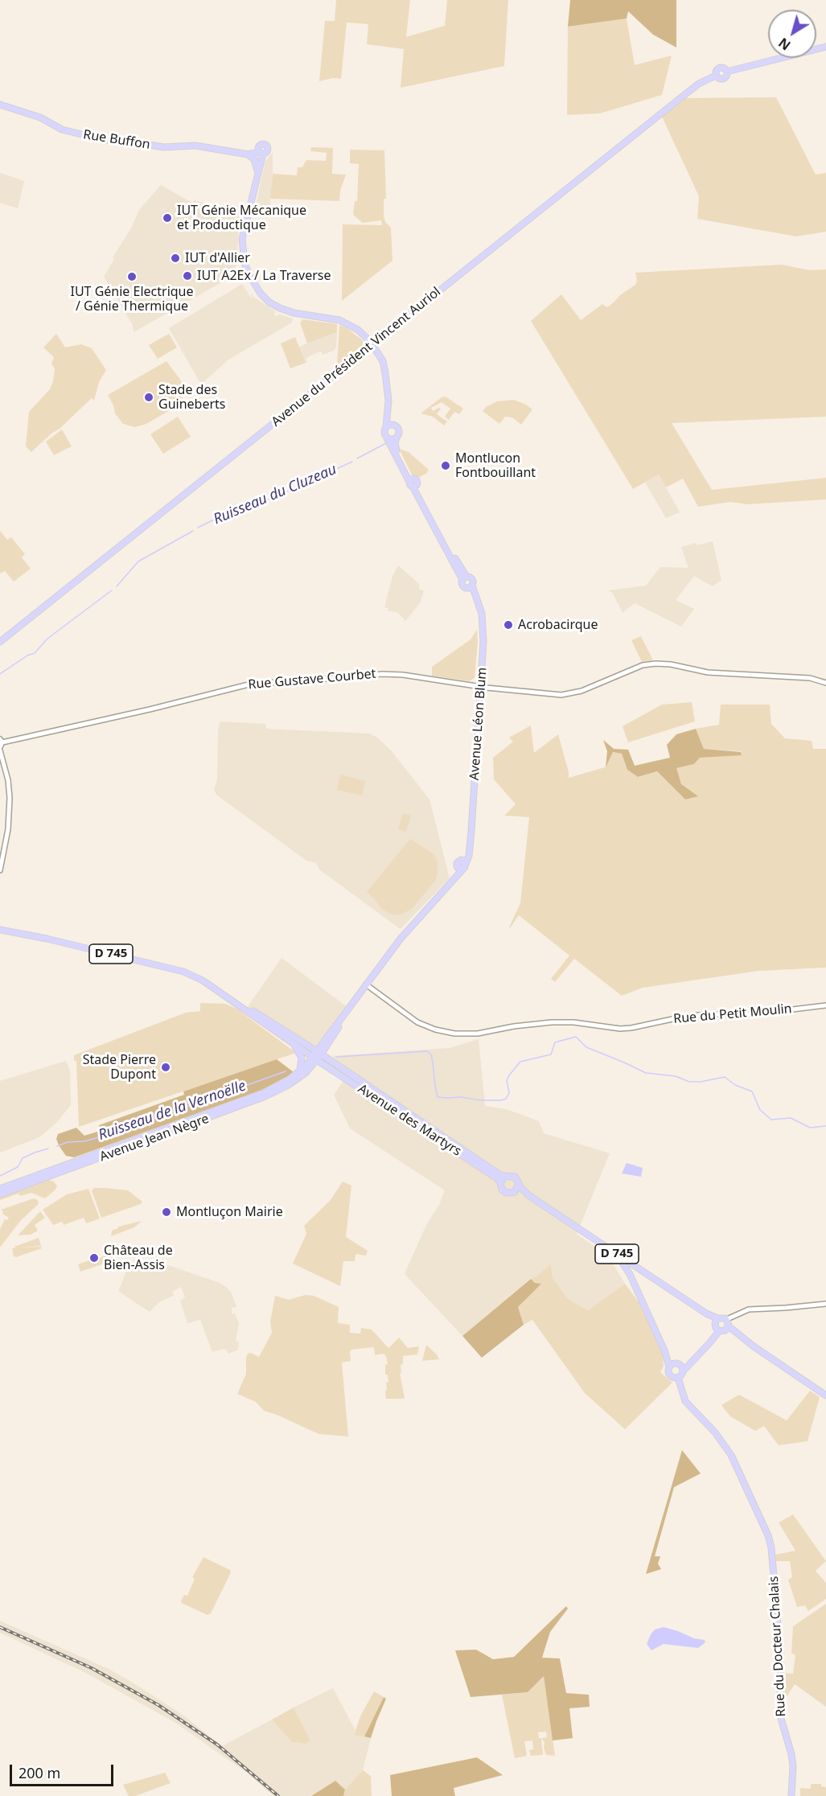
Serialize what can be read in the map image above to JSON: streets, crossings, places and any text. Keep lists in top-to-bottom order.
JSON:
{
  "streets": {
    "main road": [
      "Rue Buffon",
      "Avenue du Président Vincent Auriol",
      "Avenue Léon Blum",
      "D 745",
      "Avenue des Martyrs",
      "Avenue Jean Nègre",
      "Rue du Docteur Chalais"
    ],
    "street": ["Rue Gustave Courbet", "Rue du Petit Moulin"]
  },
  "crossings": [
    ["Rue Buffon", "Avenue Léon Blum"],
    ["Avenue du Président Vincent Auriol", "Avenue Léon Blum"],
    ["Rue Gustave Courbet", "Avenue Léon Blum"],
    ["Avenue Léon Blum", "D 745"],
    ["Avenue Léon Blum", "Rue du Petit Moulin"],
    ["Avenue Léon Blum", "Avenue des Martyrs"],
    ["Avenue Léon Blum", "Avenue Jean Nègre"],
    ["D 745", "Avenue des Martyrs"],
    ["D 745", "Avenue Jean Nègre"],
    ["Avenue des Martyrs", "Avenue Jean Nègre"]
  ],
  "water": ["Ruisseau du Cluzeau", "Ruisseau de la Vernoëlle"],
  "places": [
    "IUT Génie Mécanique et Productique",
    "IUT d'Allier",
    "IUT A2Ex / La Traverse",
    "IUT Génie Electrique / Génie Thermique",
    "Stade des Guineberts",
    "Montlucon Fontbouillant",
    "Acrobacirque",
    "Stade Pierre Dupont",
    "Montluçon Mairie",
    "Château de Bien-Assis"
  ],
  "scale_bar": "200 m",
  "north": "bottom left"
}
